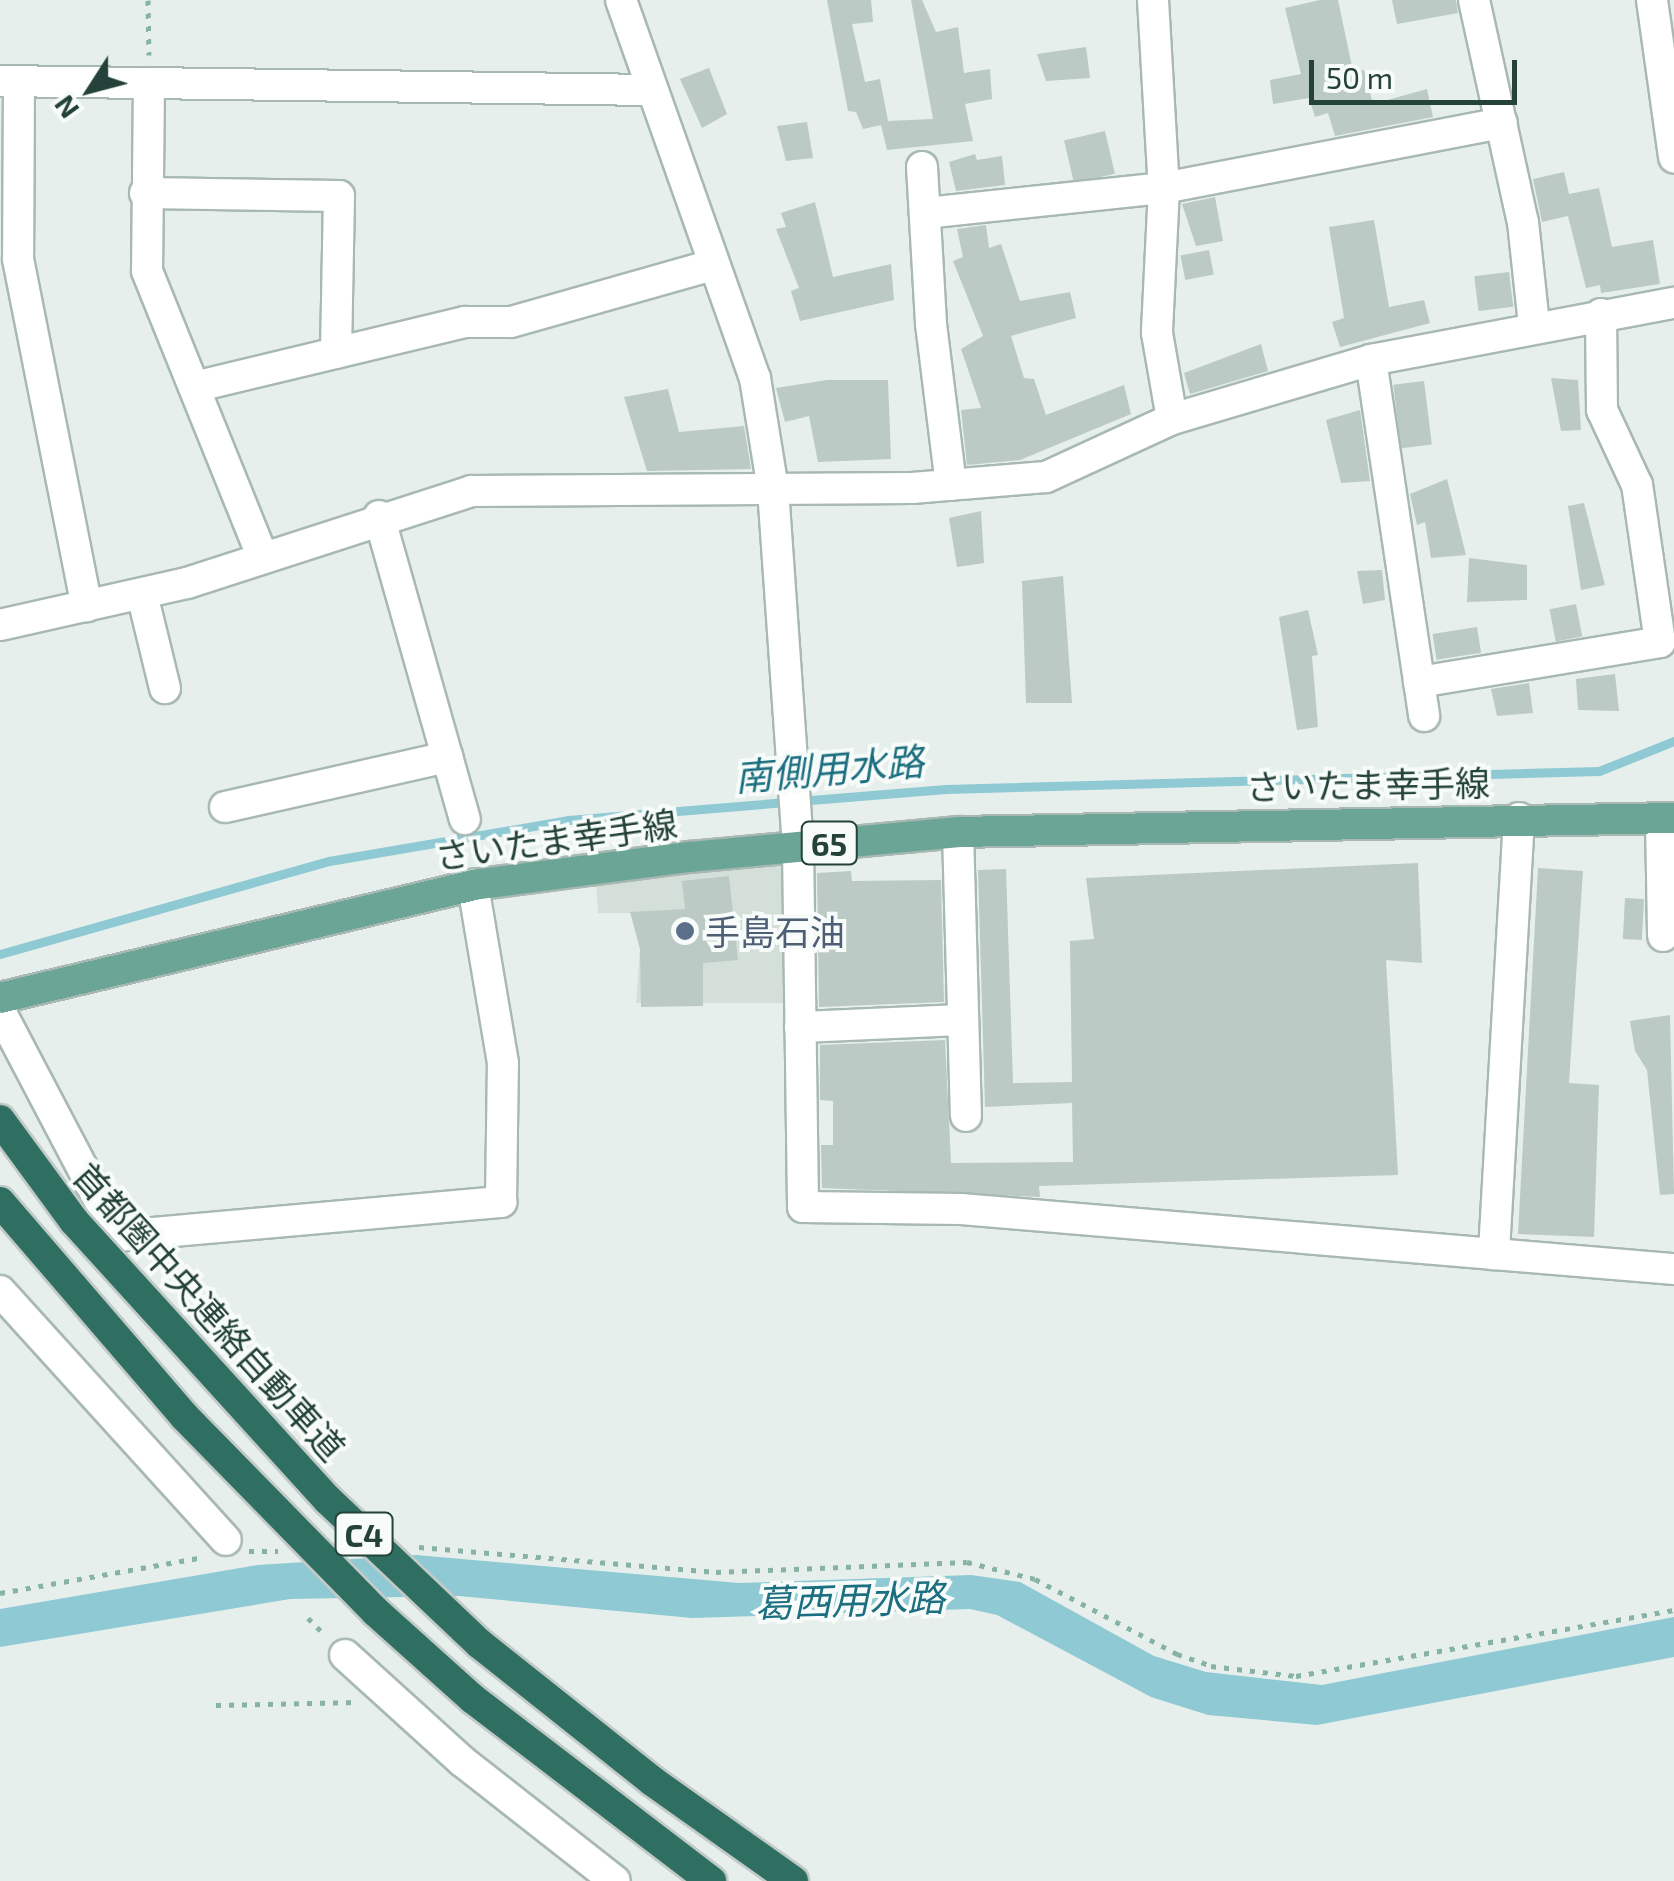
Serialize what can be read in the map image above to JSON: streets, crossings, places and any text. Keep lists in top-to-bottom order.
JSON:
{
  "streets": {
    "highway": ["首都圏中央連絡自動車道", "C4"],
    "main road": ["さいたま幸手線", "65"]
  },
  "water": ["南側用水路", "葛西用水路"],
  "places": ["手島石油"],
  "scale_bar": "50 m",
  "north": "bottom left"
}
